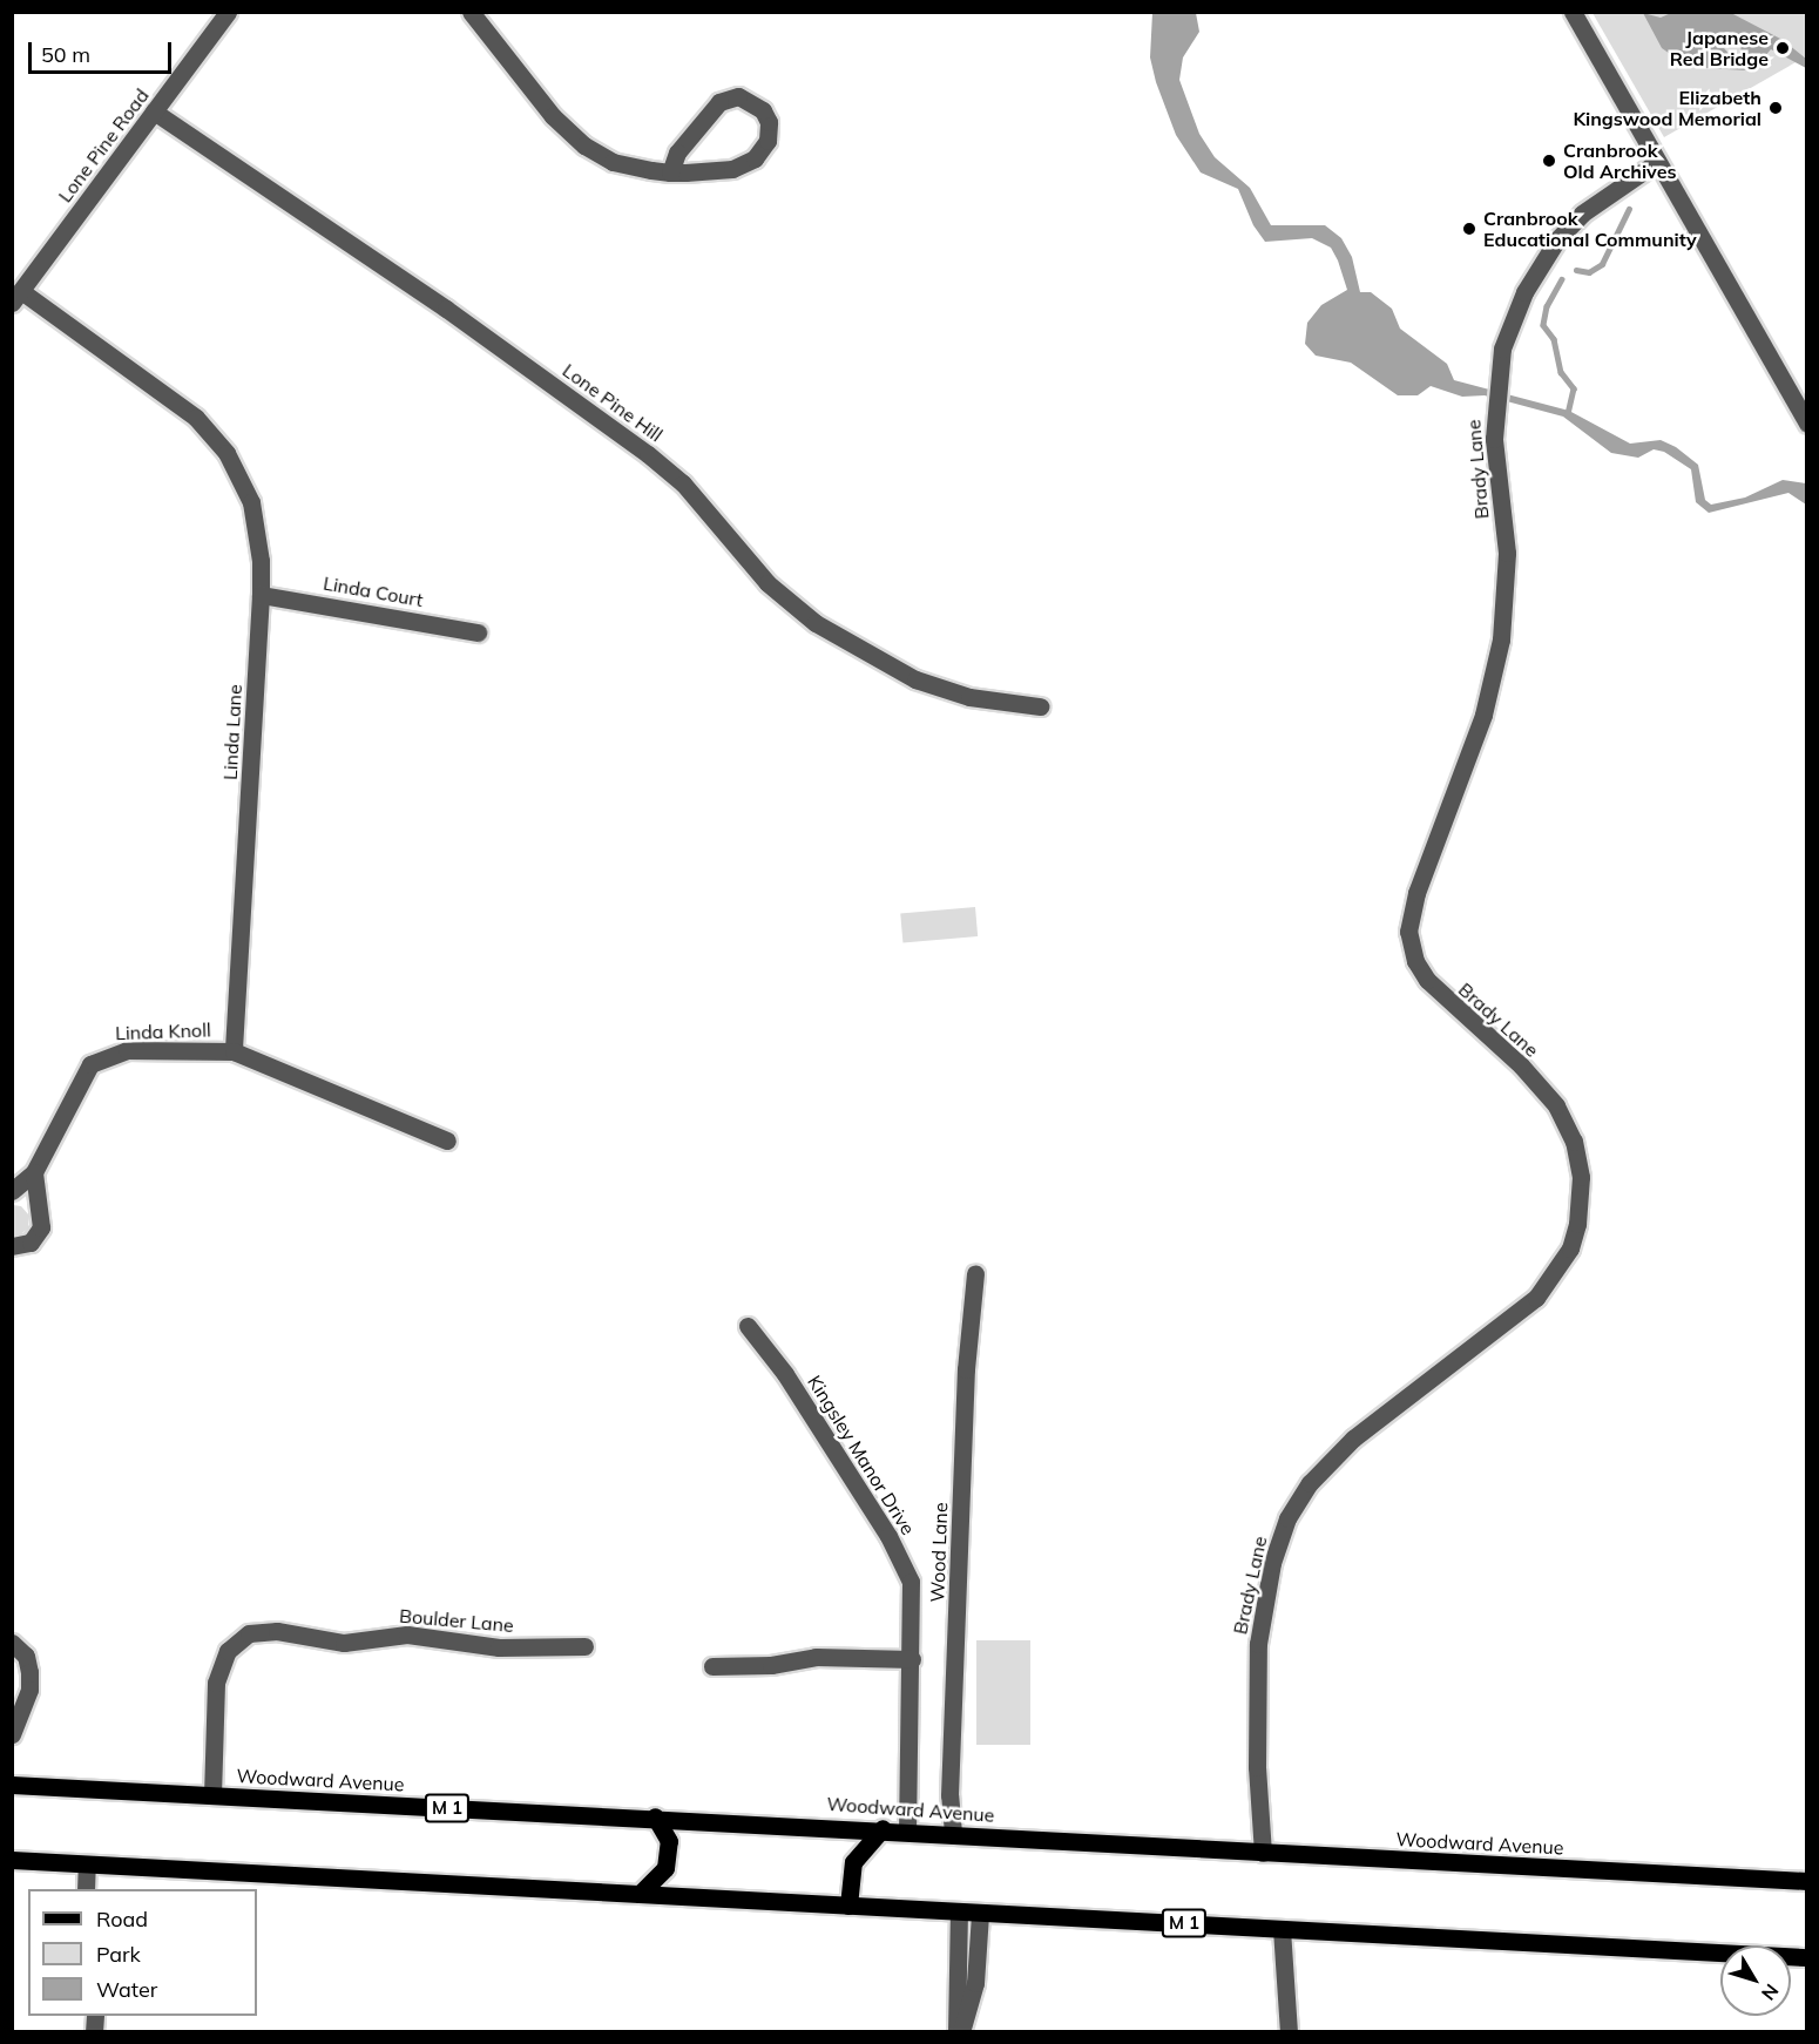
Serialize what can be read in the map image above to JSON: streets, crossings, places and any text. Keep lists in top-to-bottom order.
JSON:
{
  "streets": {
    "main road": ["Woodward Avenue", "M 1"],
    "street": [
      "Lone Pine Road",
      "Lone Pine Hill",
      "Brady Lane",
      "Linda Court",
      "Linda Lane",
      "Linda Knoll",
      "Kingsley Manor Drive",
      "Wood Lane",
      "Boulder Lane"
    ]
  },
  "crossings": [
    ["Lone Pine Road", "Lone Pine Hill"],
    ["Lone Pine Road", "Linda Lane"],
    ["Brady Lane", "Woodward Avenue"],
    ["Linda Court", "Linda Lane"],
    ["Linda Lane", "Linda Knoll"],
    ["Kingsley Manor Drive", "Woodward Avenue"],
    ["Wood Lane", "Woodward Avenue"],
    ["Boulder Lane", "Woodward Avenue"]
  ],
  "places": [
    "Japanese Red Bridge",
    "Elizabeth Kingswood Memorial",
    "Cranbrook Old Archives",
    "Cranbrook Educational Community"
  ],
  "legend": ["Road", "Park", "Water"],
  "scale_bar": "50 m",
  "north": "bottom right"
}
